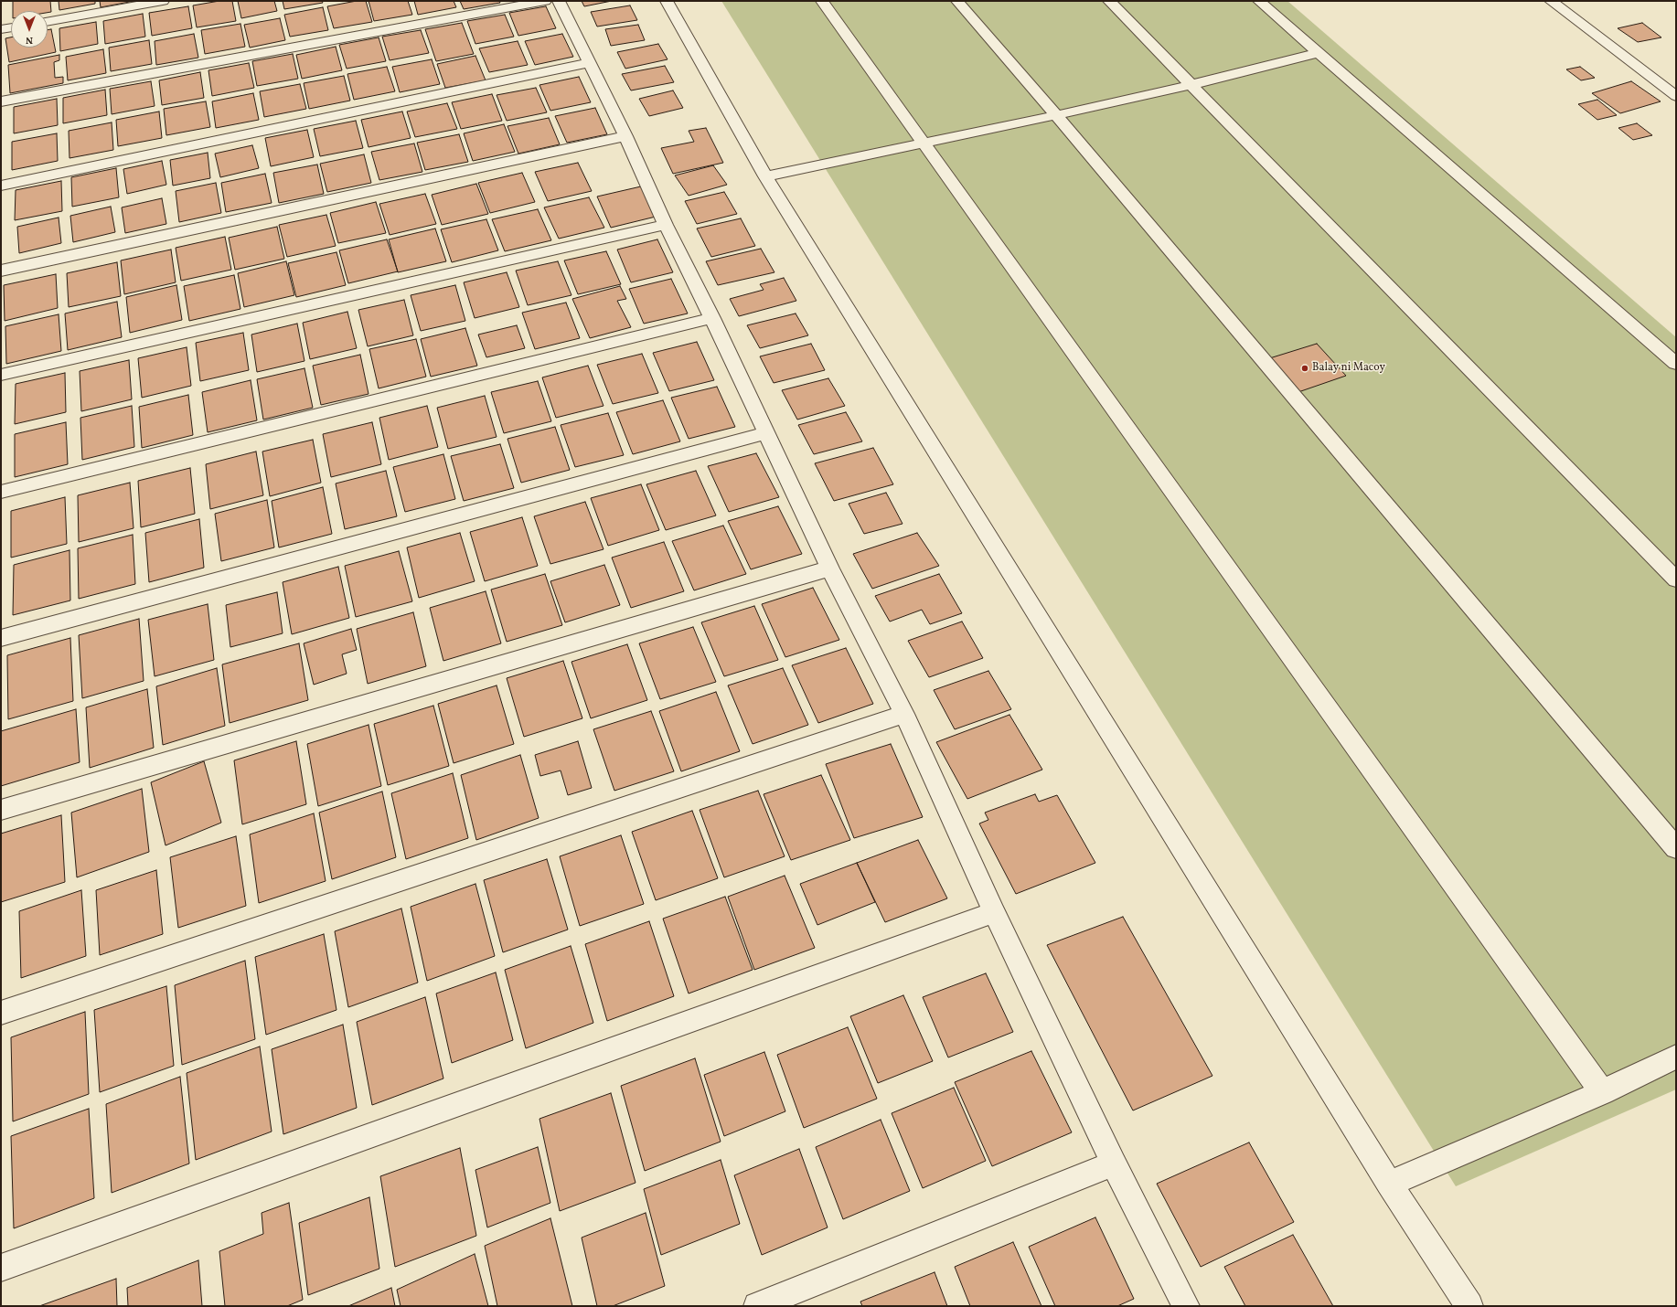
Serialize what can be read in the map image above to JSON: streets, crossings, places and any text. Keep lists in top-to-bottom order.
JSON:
{
  "places": ["Balay ni Macoy"],
  "north": "bottom"
}
